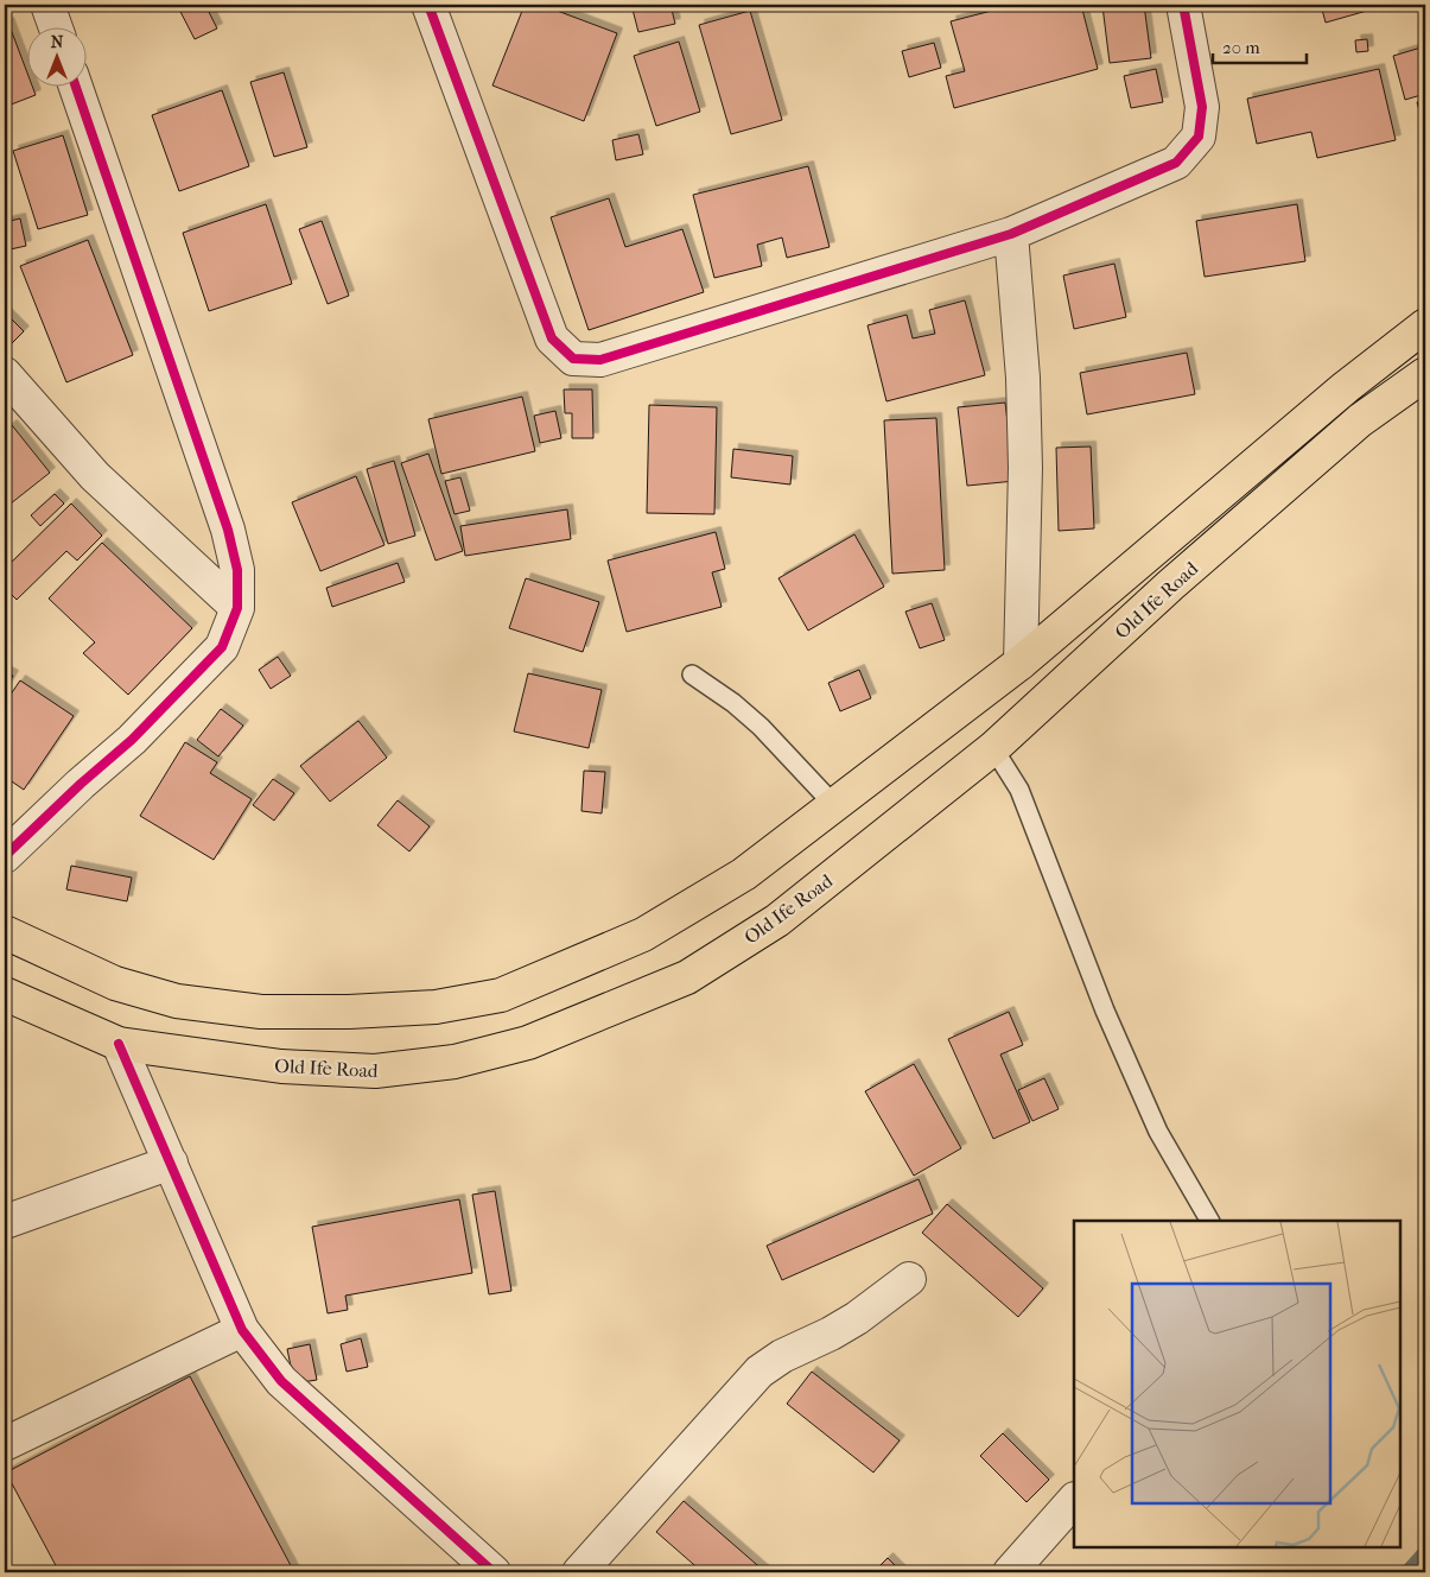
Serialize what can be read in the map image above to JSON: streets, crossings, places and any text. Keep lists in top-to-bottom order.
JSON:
{
  "streets": {
    "main road": ["Old Ife Road"]
  },
  "scale_bar": "20 m",
  "north": "top"
}
